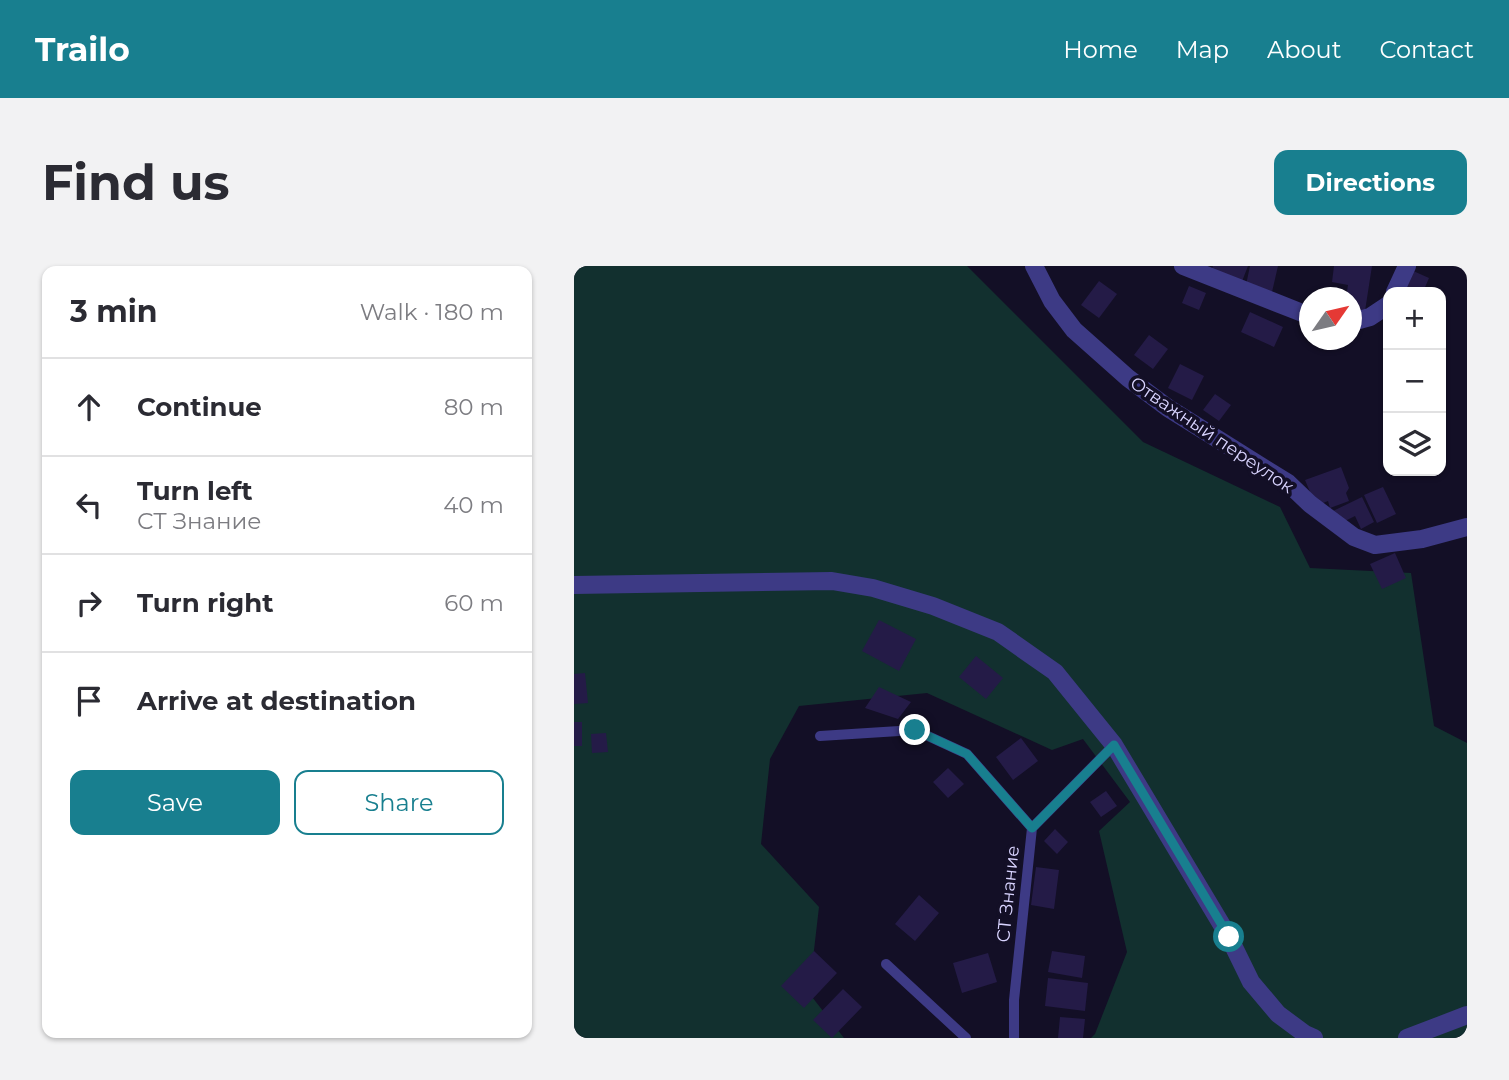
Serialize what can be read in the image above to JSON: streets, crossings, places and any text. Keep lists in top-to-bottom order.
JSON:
{
  "streets": {
    "street": ["Отважный переулок"],
    "lane": ["СТ Знание"]
  },
  "north": "top right",
  "page": {
    "header": "Trailo",
    "nav": [
      "Home",
      "Map",
      "About",
      "Contact"
    ],
    "buttons": [
      "Directions",
      ["Save", "Share"]
    ],
    "title": "Find us",
    "heading": ["3 min", "Walk · 180 m"],
    "map_buttons": ["+", "−"],
    "list": [
      ["Continue", "80 m"],
      ["Turn left", "СТ Знание", "40 m"],
      ["Turn right", "60 m"],
      "Arrive at destination"
    ]
  }
}
